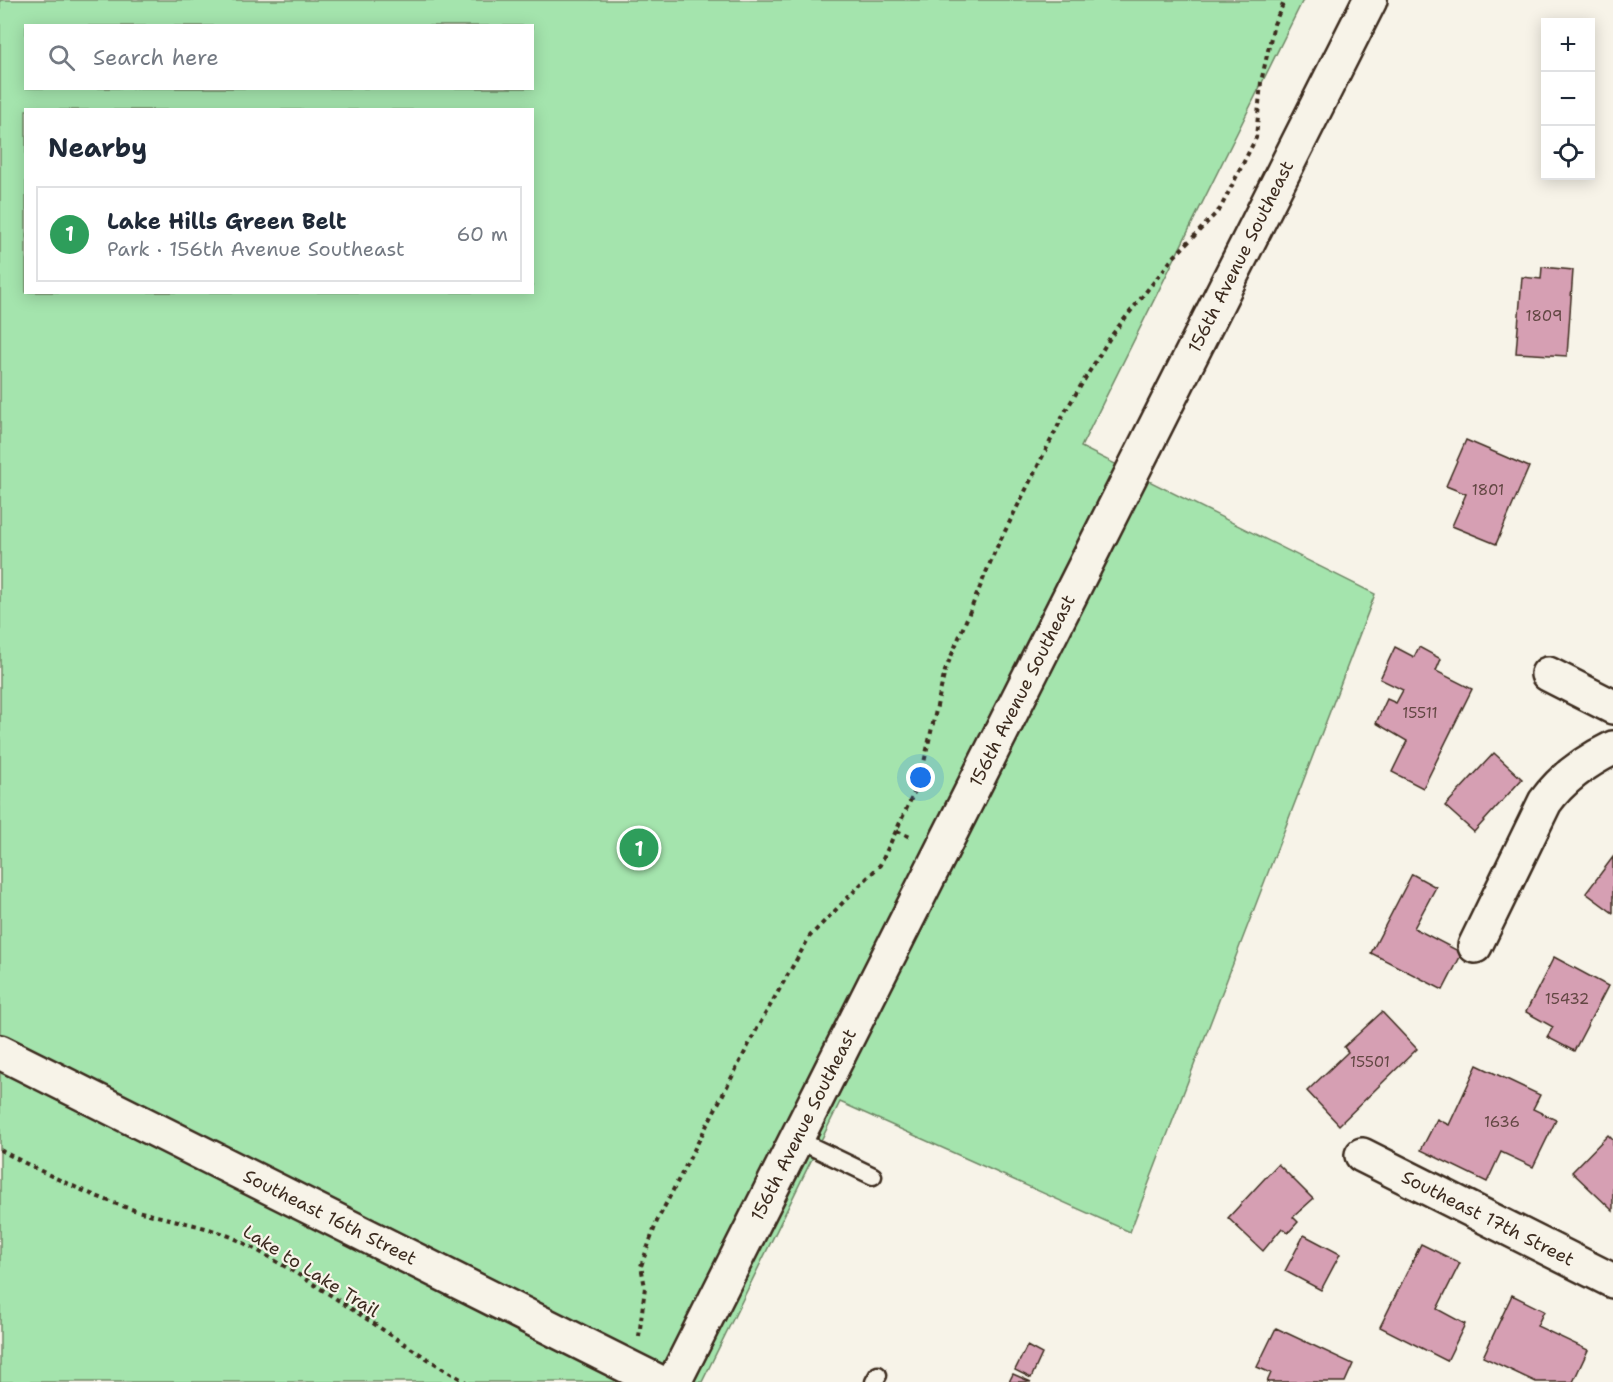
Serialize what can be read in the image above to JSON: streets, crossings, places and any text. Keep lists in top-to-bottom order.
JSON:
{
  "streets": {
    "street": ["156th Avenue Southeast", "Southeast 16th Street", "Southeast 17th Street"],
    "path": ["Lake to Lake Trail"]
  },
  "house_numbers": [
    "1809",
    "1801",
    "15511",
    "15432",
    "15501",
    "1636"
  ],
  "page": {
    "map_buttons": ["+", "−"],
    "search": "Search here",
    "heading": "Nearby",
    "list": [
      {
        "mark": "1",
        "name": "Lake Hills Green Belt",
        "note": "Park · 156th Avenue Southeast",
        "value": "60 m"
      }
    ],
    "pins": "1"
  }
}
